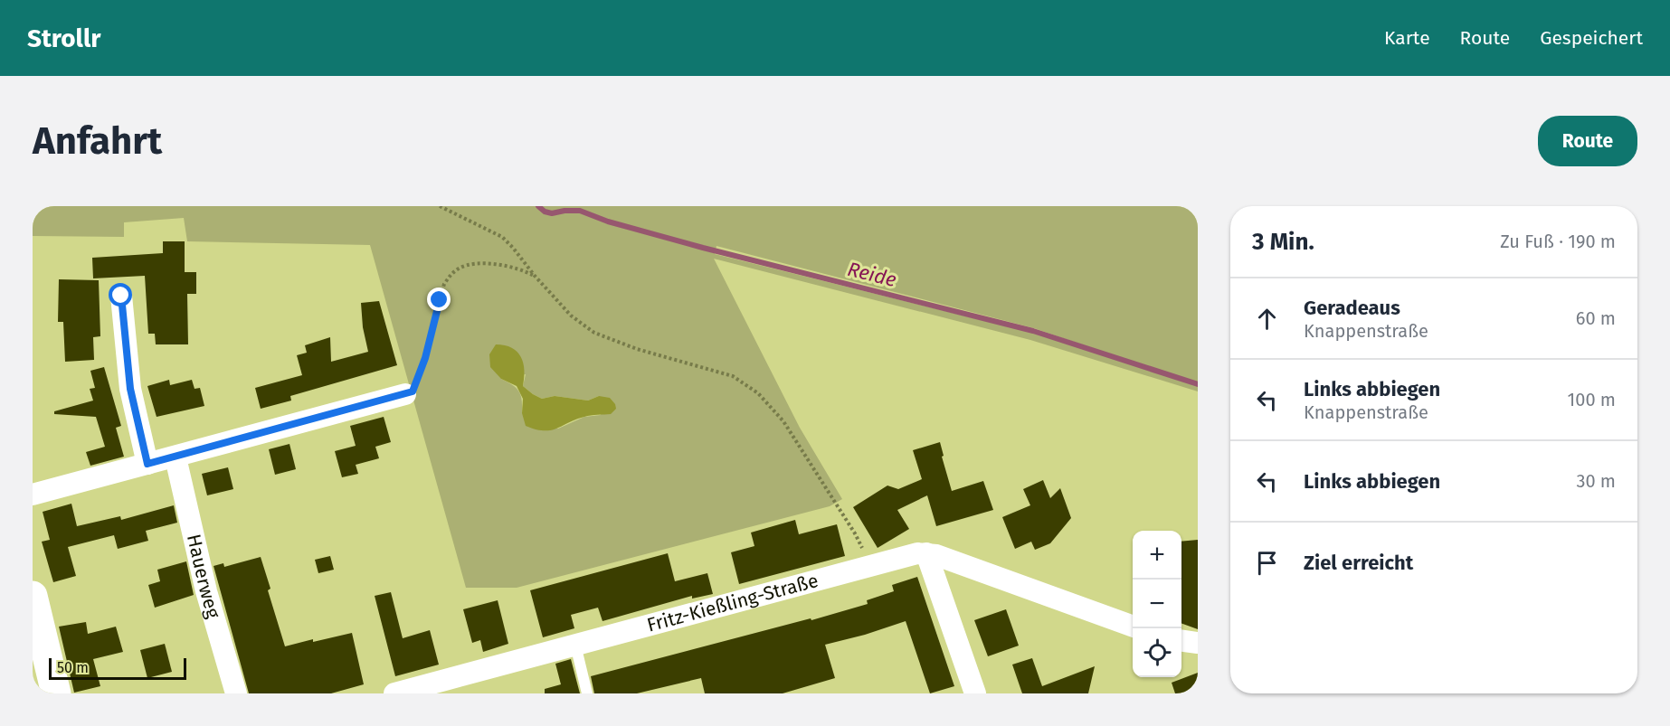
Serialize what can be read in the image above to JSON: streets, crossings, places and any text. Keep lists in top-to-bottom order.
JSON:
{
  "streets": {
    "street": ["Hauerweg", "Fritz-Kießling-Straße"]
  },
  "water": ["Reide"],
  "scale_bar": "50 m",
  "page": {
    "header": "Strollr",
    "nav": ["Karte", "Route", "Gespeichert"],
    "buttons": "Route",
    "title": "Anfahrt",
    "heading": ["3 Min.", "Zu Fuß · 190 m"],
    "list": [
      ["Geradeaus", "Knappenstraße", "60 m"],
      ["Links abbiegen", "Knappenstraße", "100 m"],
      ["Links abbiegen", "30 m"],
      "Ziel erreicht"
    ],
    "map_buttons": ["+", "−"],
    "scale": "50 m"
  }
}
